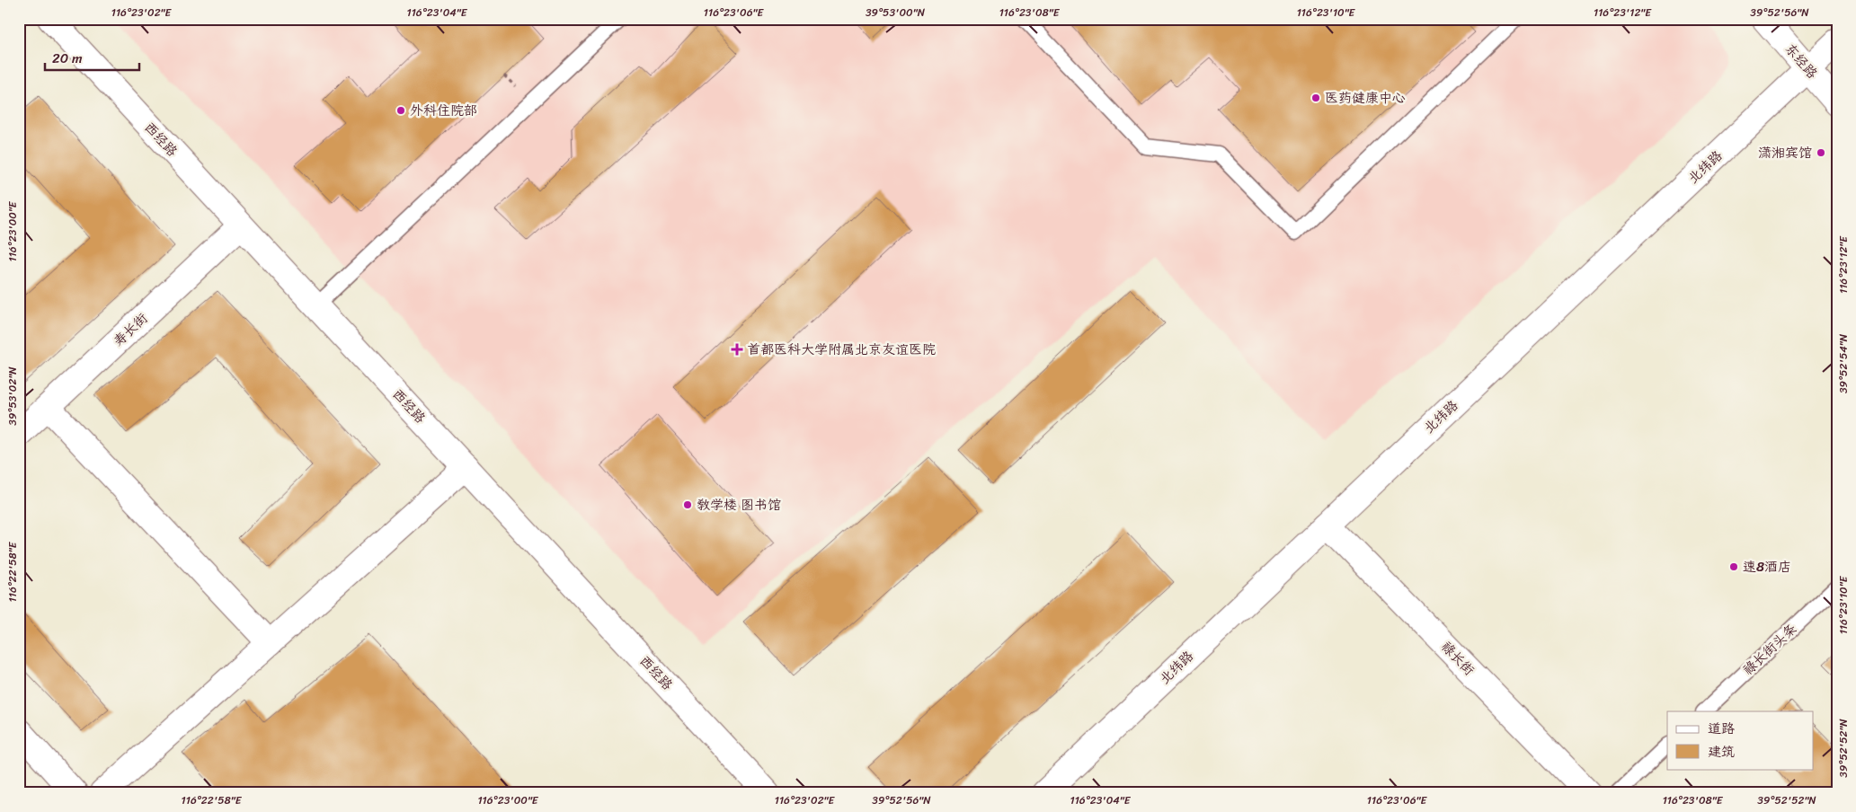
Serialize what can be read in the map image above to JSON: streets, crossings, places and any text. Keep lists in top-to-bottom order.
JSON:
{
  "streets": {
    "street": [
      "东经路",
      "西经路",
      "北纬路",
      "寿长街",
      "禄长街"
    ],
    "lane": ["禄长街头条"]
  },
  "crossings": [
    ["东经路", "北纬路"],
    ["西经路", "寿长街"],
    ["北纬路", "禄长街"]
  ],
  "places": {
    "other": [
      "医药健康中心",
      "外科住院部",
      "潇湘宾馆",
      "教学楼 图书馆",
      "速8酒店"
    ],
    "health": ["首都医科大学附属北京友谊医院"]
  },
  "legend": ["道路", "建筑"],
  "scale_bar": "20 m",
  "coordinates": [
    "116°23'02\"E",
    "116°23'04\"E",
    "116°23'06\"E",
    "39°53'00\"N",
    "116°23'08\"E",
    "116°23'10\"E",
    "116°23'12\"E",
    "39°52'56\"N",
    "116°23'00\"E",
    "39°52'54\"N",
    "39°53'02\"N",
    "116°22'58\"E",
    "39°52'52\"N"
  ]
}
